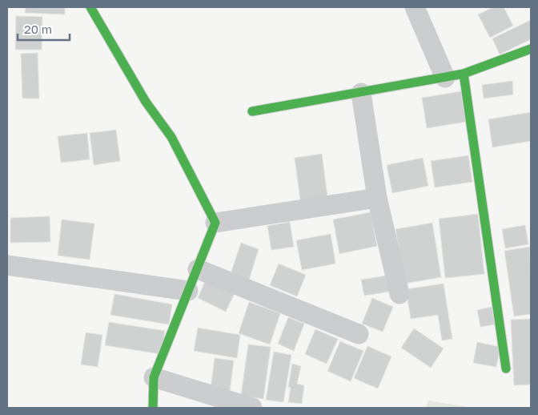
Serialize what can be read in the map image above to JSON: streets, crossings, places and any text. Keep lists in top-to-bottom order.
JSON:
{
  "scale_bar": "20 m"
}
